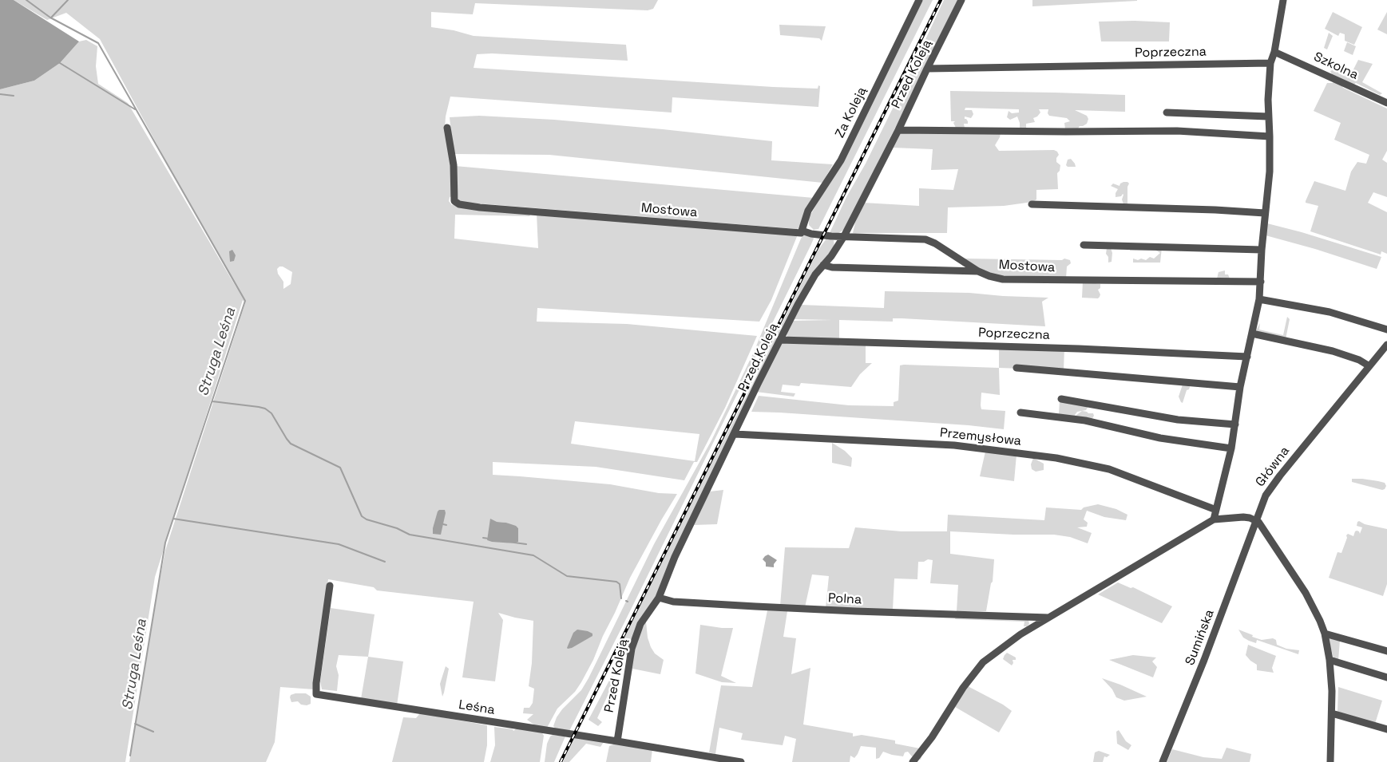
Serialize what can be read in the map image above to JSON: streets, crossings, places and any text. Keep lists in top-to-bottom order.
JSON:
{
  "streets": {
    "street": [
      "Poprzeczna",
      "Szkolna",
      "Przed Koleją",
      "Za Koleją",
      "Mostowa",
      "Przemysłowa",
      "Główna",
      "Polna",
      "Sumińska",
      "Leśna"
    ]
  },
  "crossings": [
    ["Poprzeczna", "Przed Koleją"],
    ["Przed Koleją", "Mostowa"],
    ["Przed Koleją", "Przemysłowa"],
    ["Przed Koleją", "Polna"],
    ["Przed Koleją", "Leśna"],
    ["Za Koleją", "Mostowa"],
    ["Główna", "Sumińska"]
  ],
  "water": ["Struga Leśna"]
}
